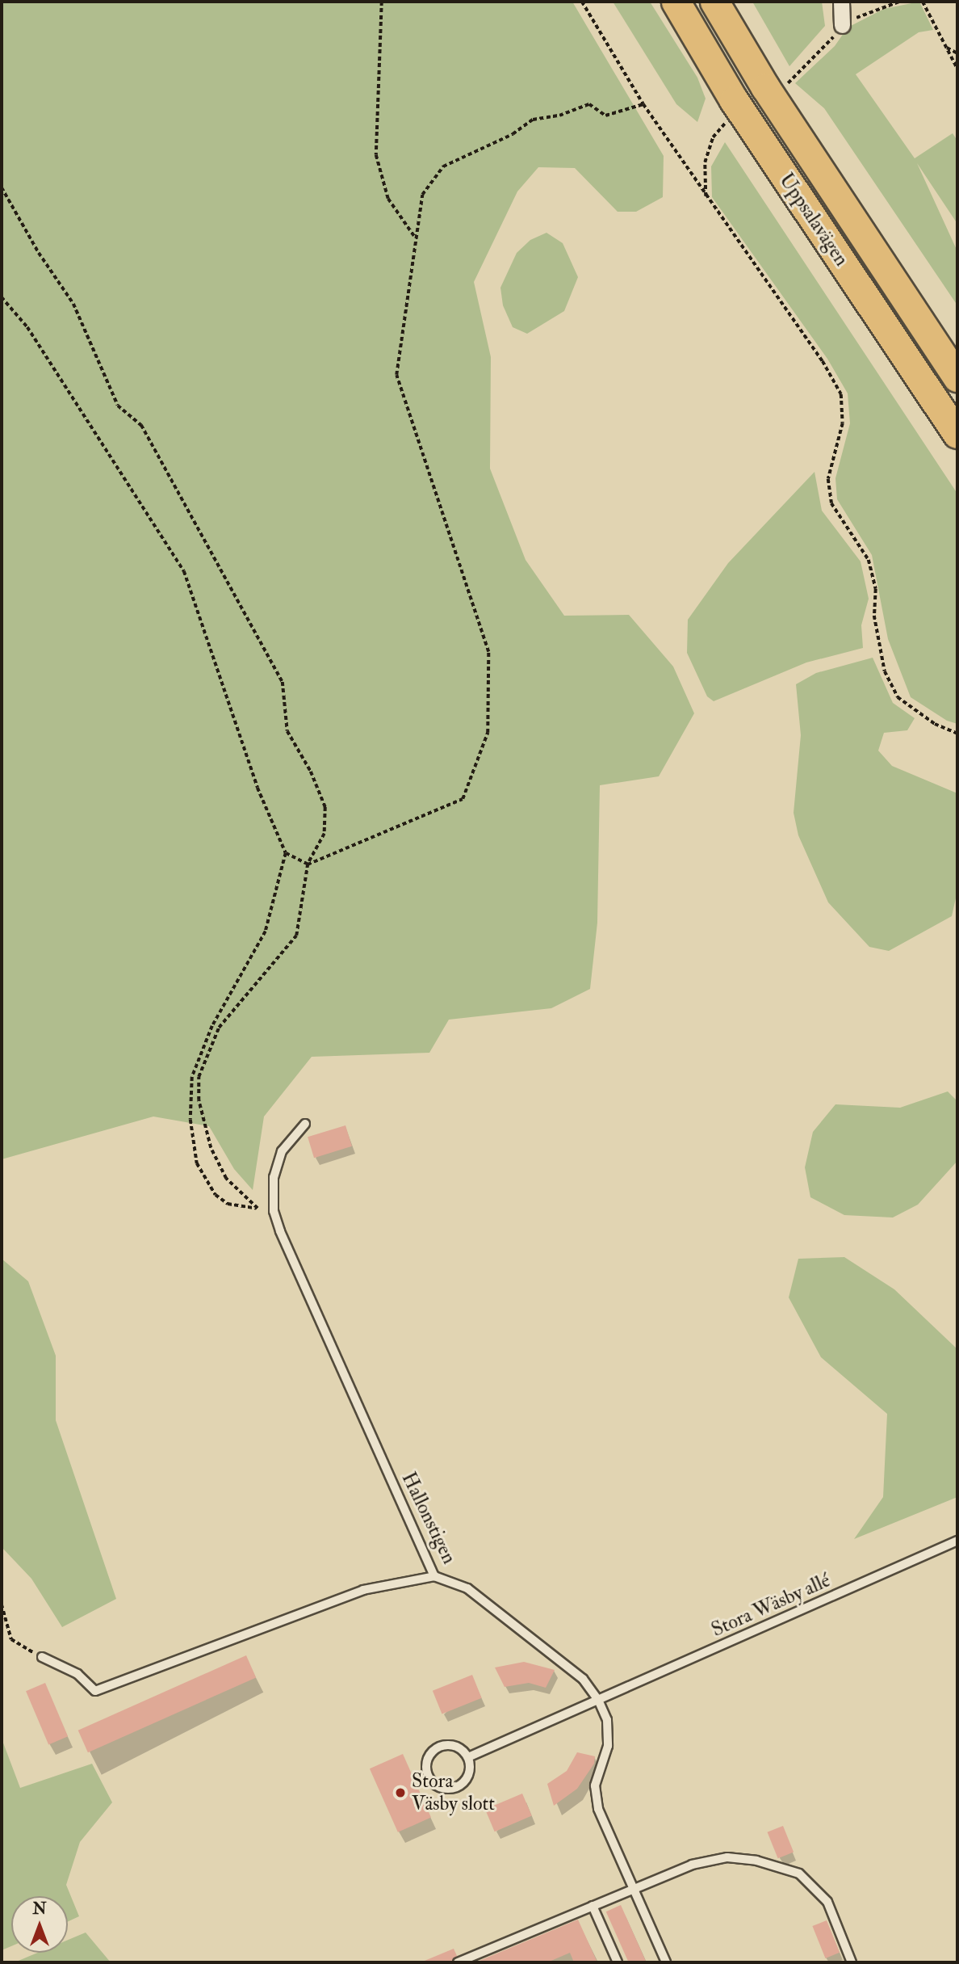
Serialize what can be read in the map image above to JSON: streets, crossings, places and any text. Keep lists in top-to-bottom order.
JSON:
{
  "streets": {
    "highway": ["Uppsalavägen"],
    "lane": ["Hallonstigen", "Stora Wäsby allé"]
  },
  "crossings": [
    ["Hallonstigen", "Stora Wäsby allé"]
  ],
  "places": ["Stora Väsby slott"],
  "north": "top"
}
